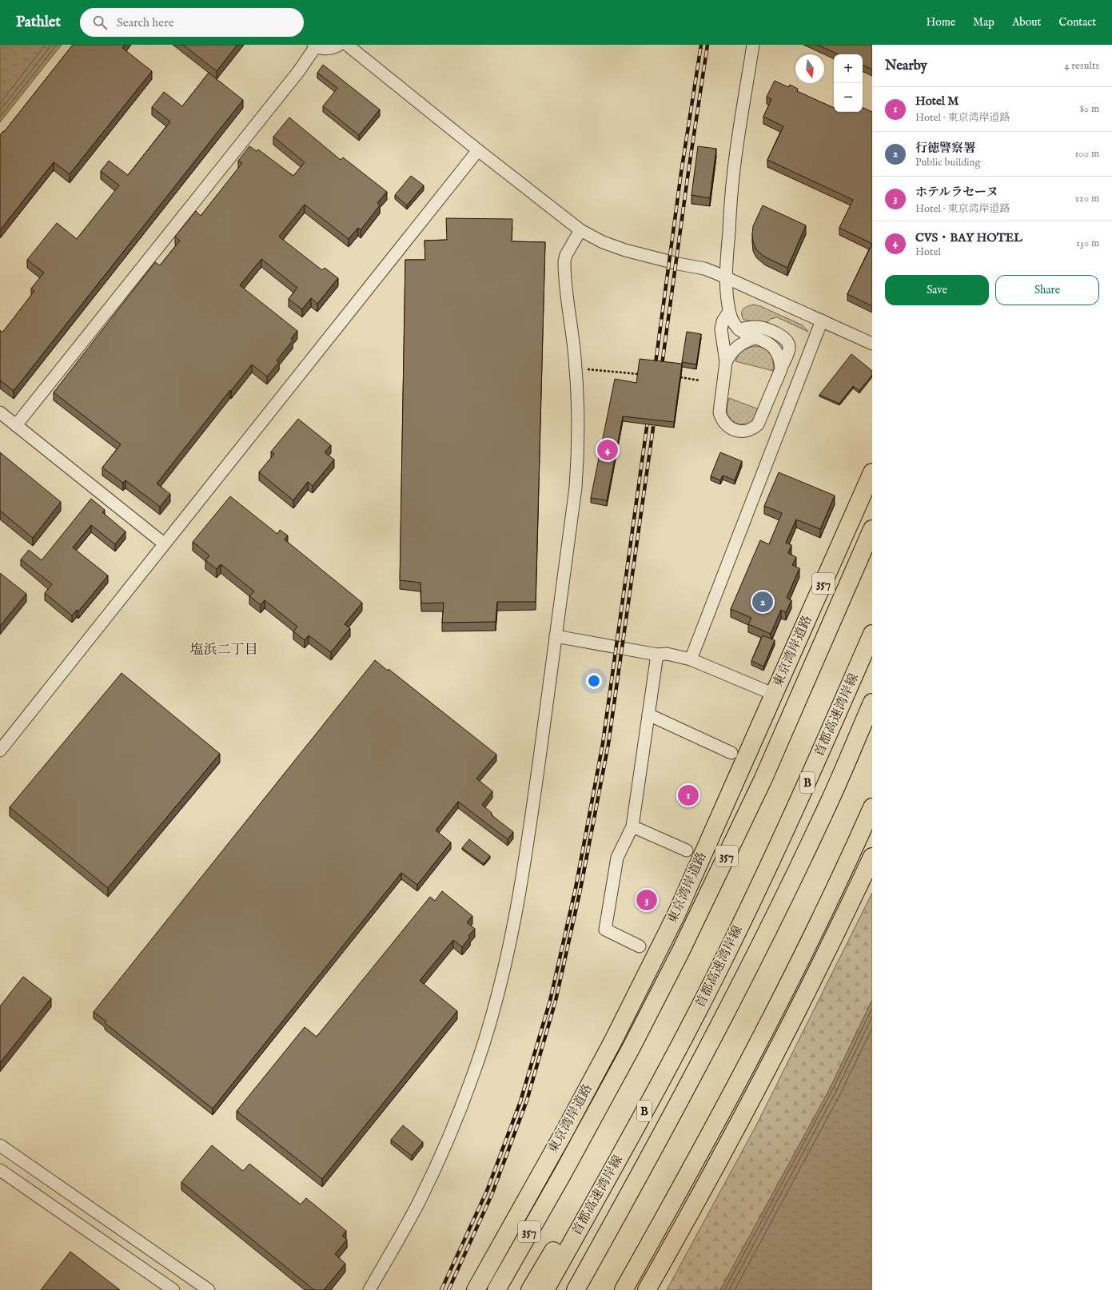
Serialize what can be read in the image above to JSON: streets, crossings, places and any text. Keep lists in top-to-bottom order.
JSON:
{
  "streets": {
    "highway": [
      "357",
      "東京湾岸道路",
      "首都高速湾岸線",
      "B"
    ]
  },
  "districts": ["塩浜二丁目"],
  "north": "bottom",
  "page": {
    "header": "Pathlet",
    "search": "Search here",
    "nav": [
      "Home",
      "Map",
      "About",
      "Contact"
    ],
    "heading": ["Nearby", "4 results"],
    "map_buttons": ["+", "−"],
    "list": [
      {
        "mark": "1",
        "name": "Hotel M",
        "note": "Hotel · 東京湾岸道路",
        "value": "80 m"
      },
      {
        "mark": "2",
        "name": "行徳警察署",
        "note": "Public building",
        "value": "100 m"
      },
      {
        "mark": "3",
        "name": "ホテルラセーヌ",
        "note": "Hotel · 東京湾岸道路",
        "value": "120 m"
      },
      {
        "mark": "4",
        "name": "CVS・BAY HOTEL",
        "note": "Hotel",
        "value": "130 m"
      }
    ],
    "buttons": ["Save", "Share"],
    "pins": [
      "4",
      "2",
      "1",
      "3"
    ]
  }
}
